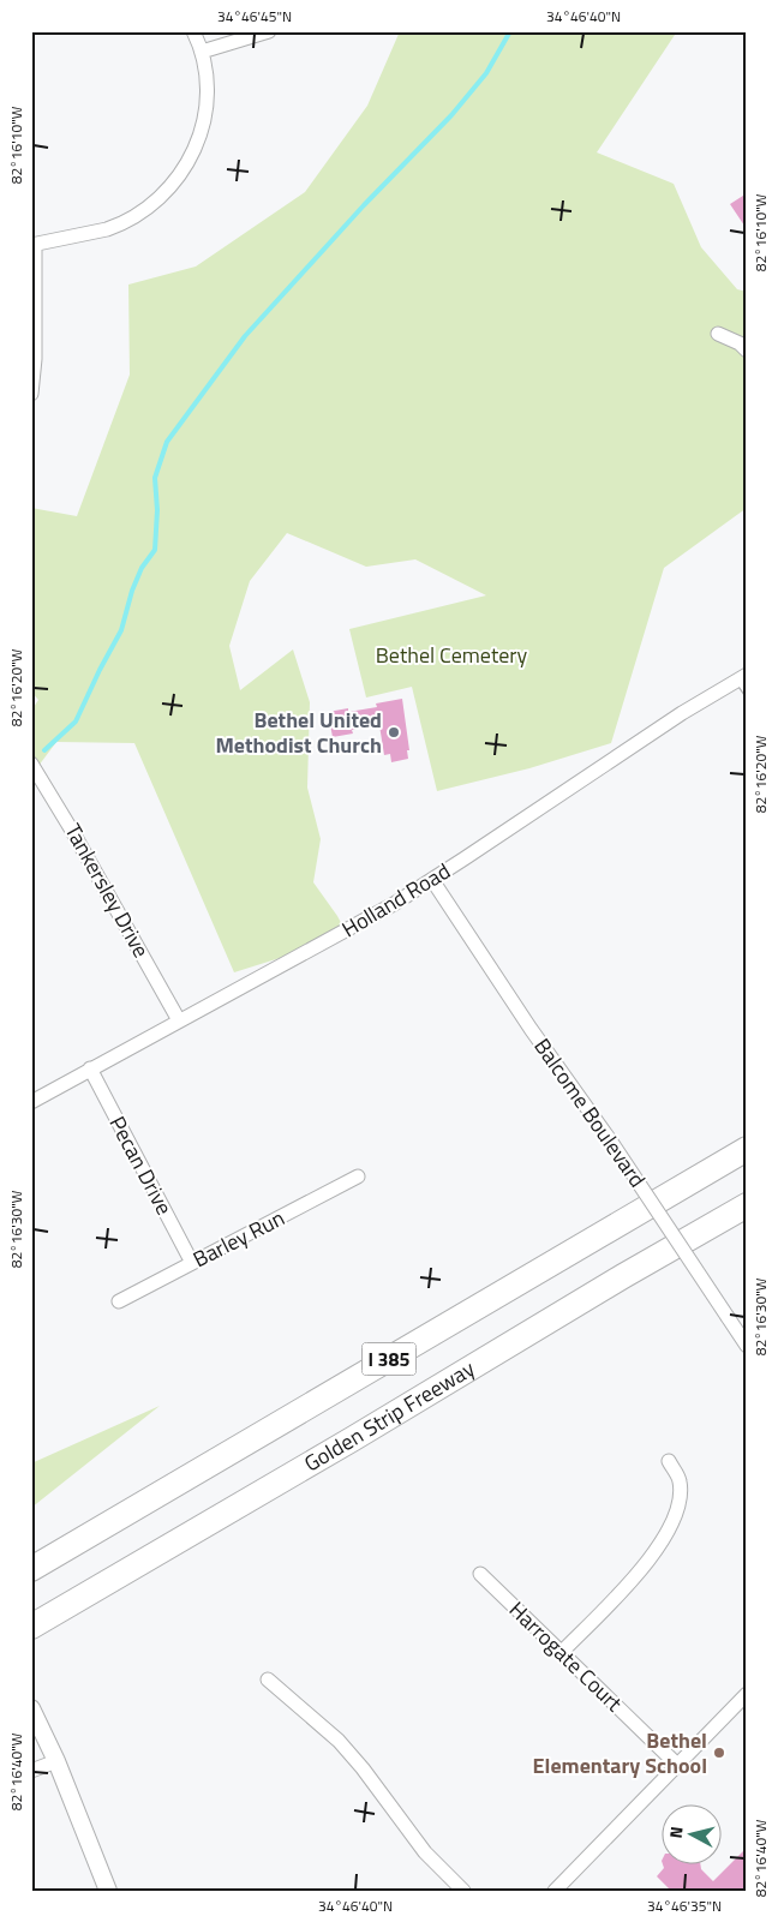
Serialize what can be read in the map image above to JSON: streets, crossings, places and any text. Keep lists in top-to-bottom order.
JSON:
{
  "streets": {
    "highway": ["I 385", "Golden Strip Freeway"],
    "street": [
      "Tankersley Drive",
      "Holland Road",
      "Balcome Boulevard",
      "Pecan Drive",
      "Barley Run",
      "Harrogate Court"
    ]
  },
  "crossings": [
    ["Tankersley Drive", "Holland Road"],
    ["Holland Road", "Balcome Boulevard"],
    ["Holland Road", "Pecan Drive"],
    ["Pecan Drive", "Barley Run"]
  ],
  "parks": ["Bethel Cemetery"],
  "places": ["Bethel United Methodist Church", "Bethel Elementary School"],
  "north": "left",
  "coordinates": [
    "34°46'45\"N",
    "34°46'40\"N",
    "82°16'10\"W",
    "82°16'20\"W",
    "82°16'30\"W",
    "82°16'40\"W",
    "34°46'35\"N"
  ]
}
